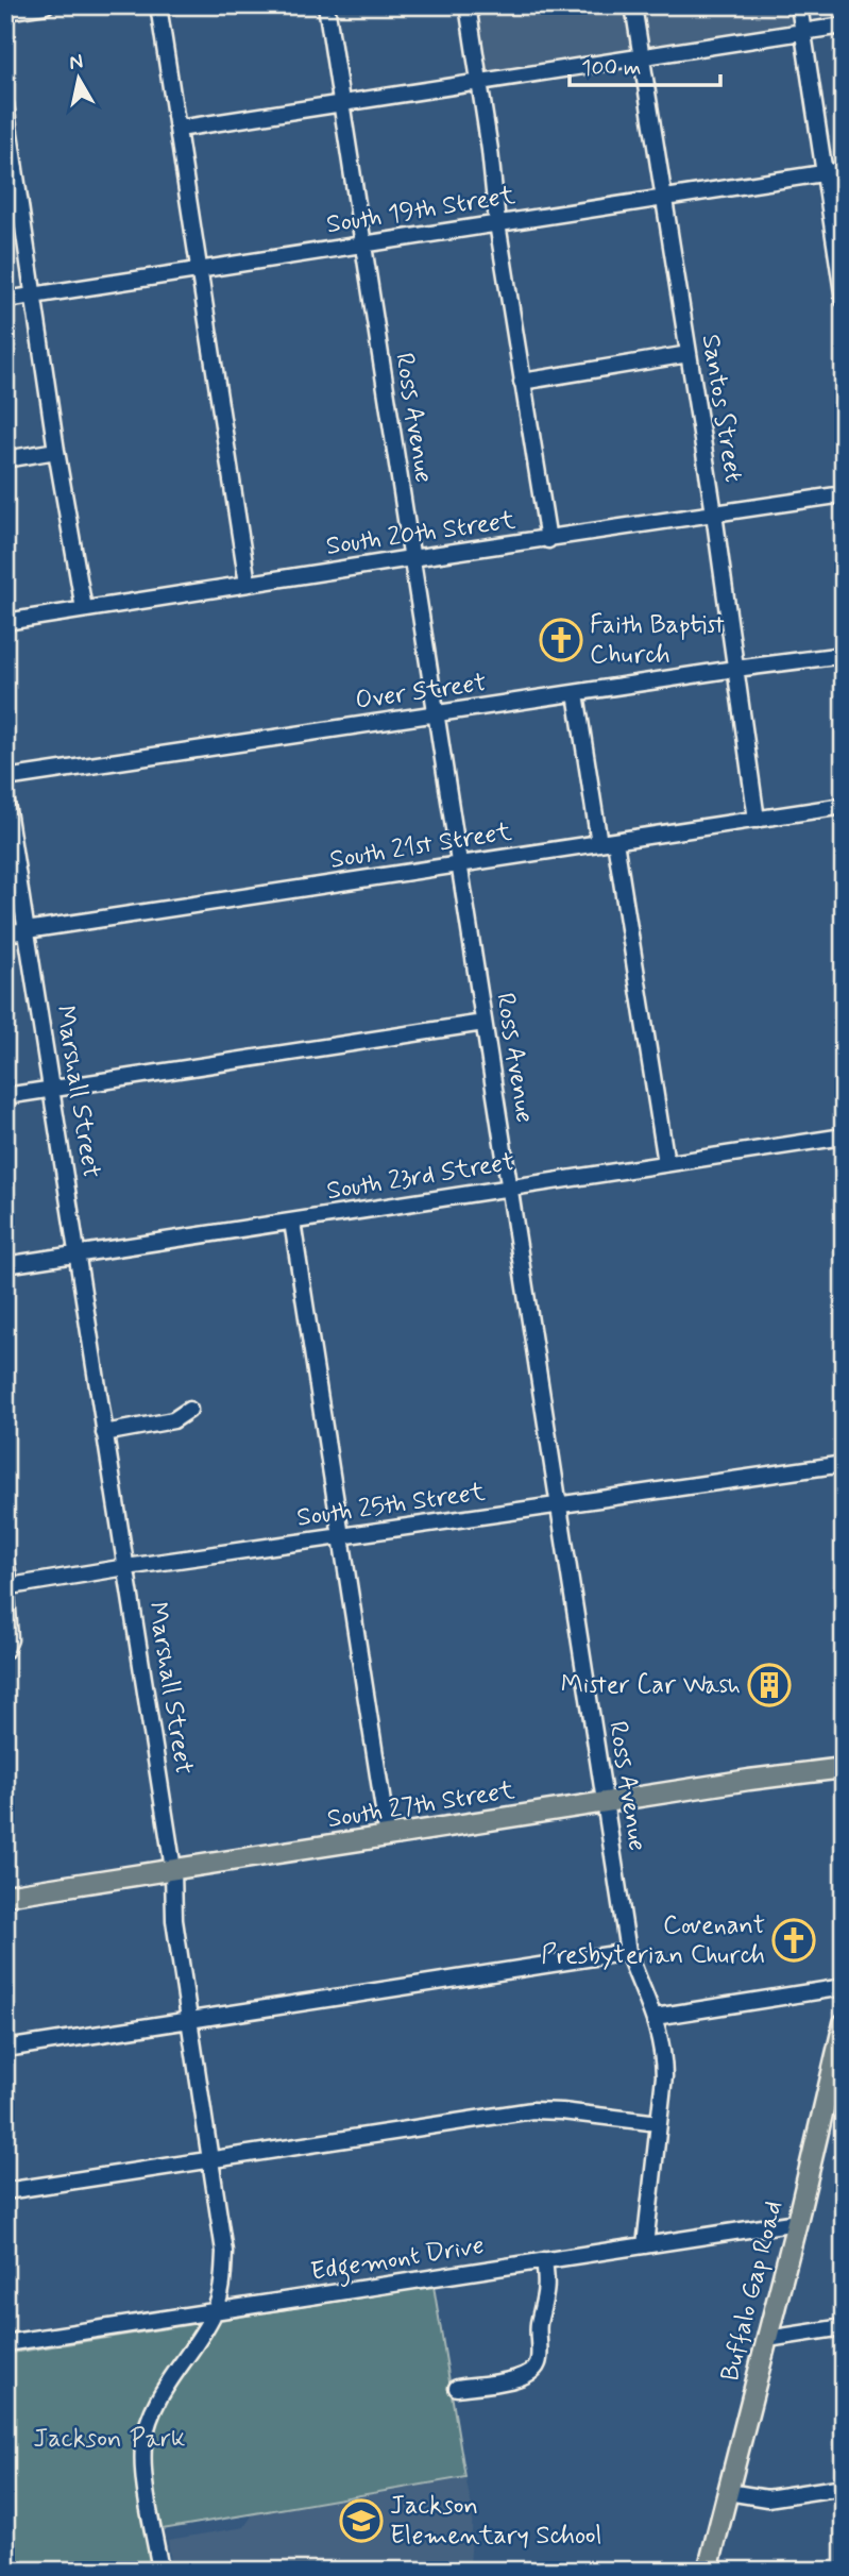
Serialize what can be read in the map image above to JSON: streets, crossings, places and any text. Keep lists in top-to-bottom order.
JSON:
{
  "streets": {
    "main road": ["South 27th Street", "Buffalo Gap Road"],
    "street": [
      "South 19th Street",
      "Santos Street",
      "Ross Avenue",
      "South 20th Street",
      "Over Street",
      "South 21st Street",
      "Marshall Street",
      "South 23rd Street",
      "South 25th Street",
      "Edgemont Drive"
    ]
  },
  "crossings": [
    ["South 19th Street", "Santos Street"],
    ["South 19th Street", "Ross Avenue"],
    ["Santos Street", "South 20th Street"],
    ["Santos Street", "Over Street"],
    ["Santos Street", "South 21st Street"],
    ["Ross Avenue", "South 20th Street"],
    ["Ross Avenue", "Over Street"],
    ["Ross Avenue", "South 21st Street"],
    ["Ross Avenue", "South 23rd Street"],
    ["Ross Avenue", "South 25th Street"],
    ["Ross Avenue", "South 27th Street"],
    ["Ross Avenue", "Edgemont Drive"],
    ["South 21st Street", "Marshall Street"],
    ["Marshall Street", "South 23rd Street"],
    ["Marshall Street", "South 25th Street"],
    ["Marshall Street", "South 27th Street"],
    ["Marshall Street", "Edgemont Drive"],
    ["Edgemont Drive", "Buffalo Gap Road"]
  ],
  "parks": ["Jackson Park"],
  "places": {
    "church": ["Faith Baptist Church", "Covenant Presbyterian Church"],
    "building": ["Mister Car Wash"],
    "school or university": ["Jackson Elementary School"]
  },
  "scale_bar": "100 m",
  "north": "top"
}
